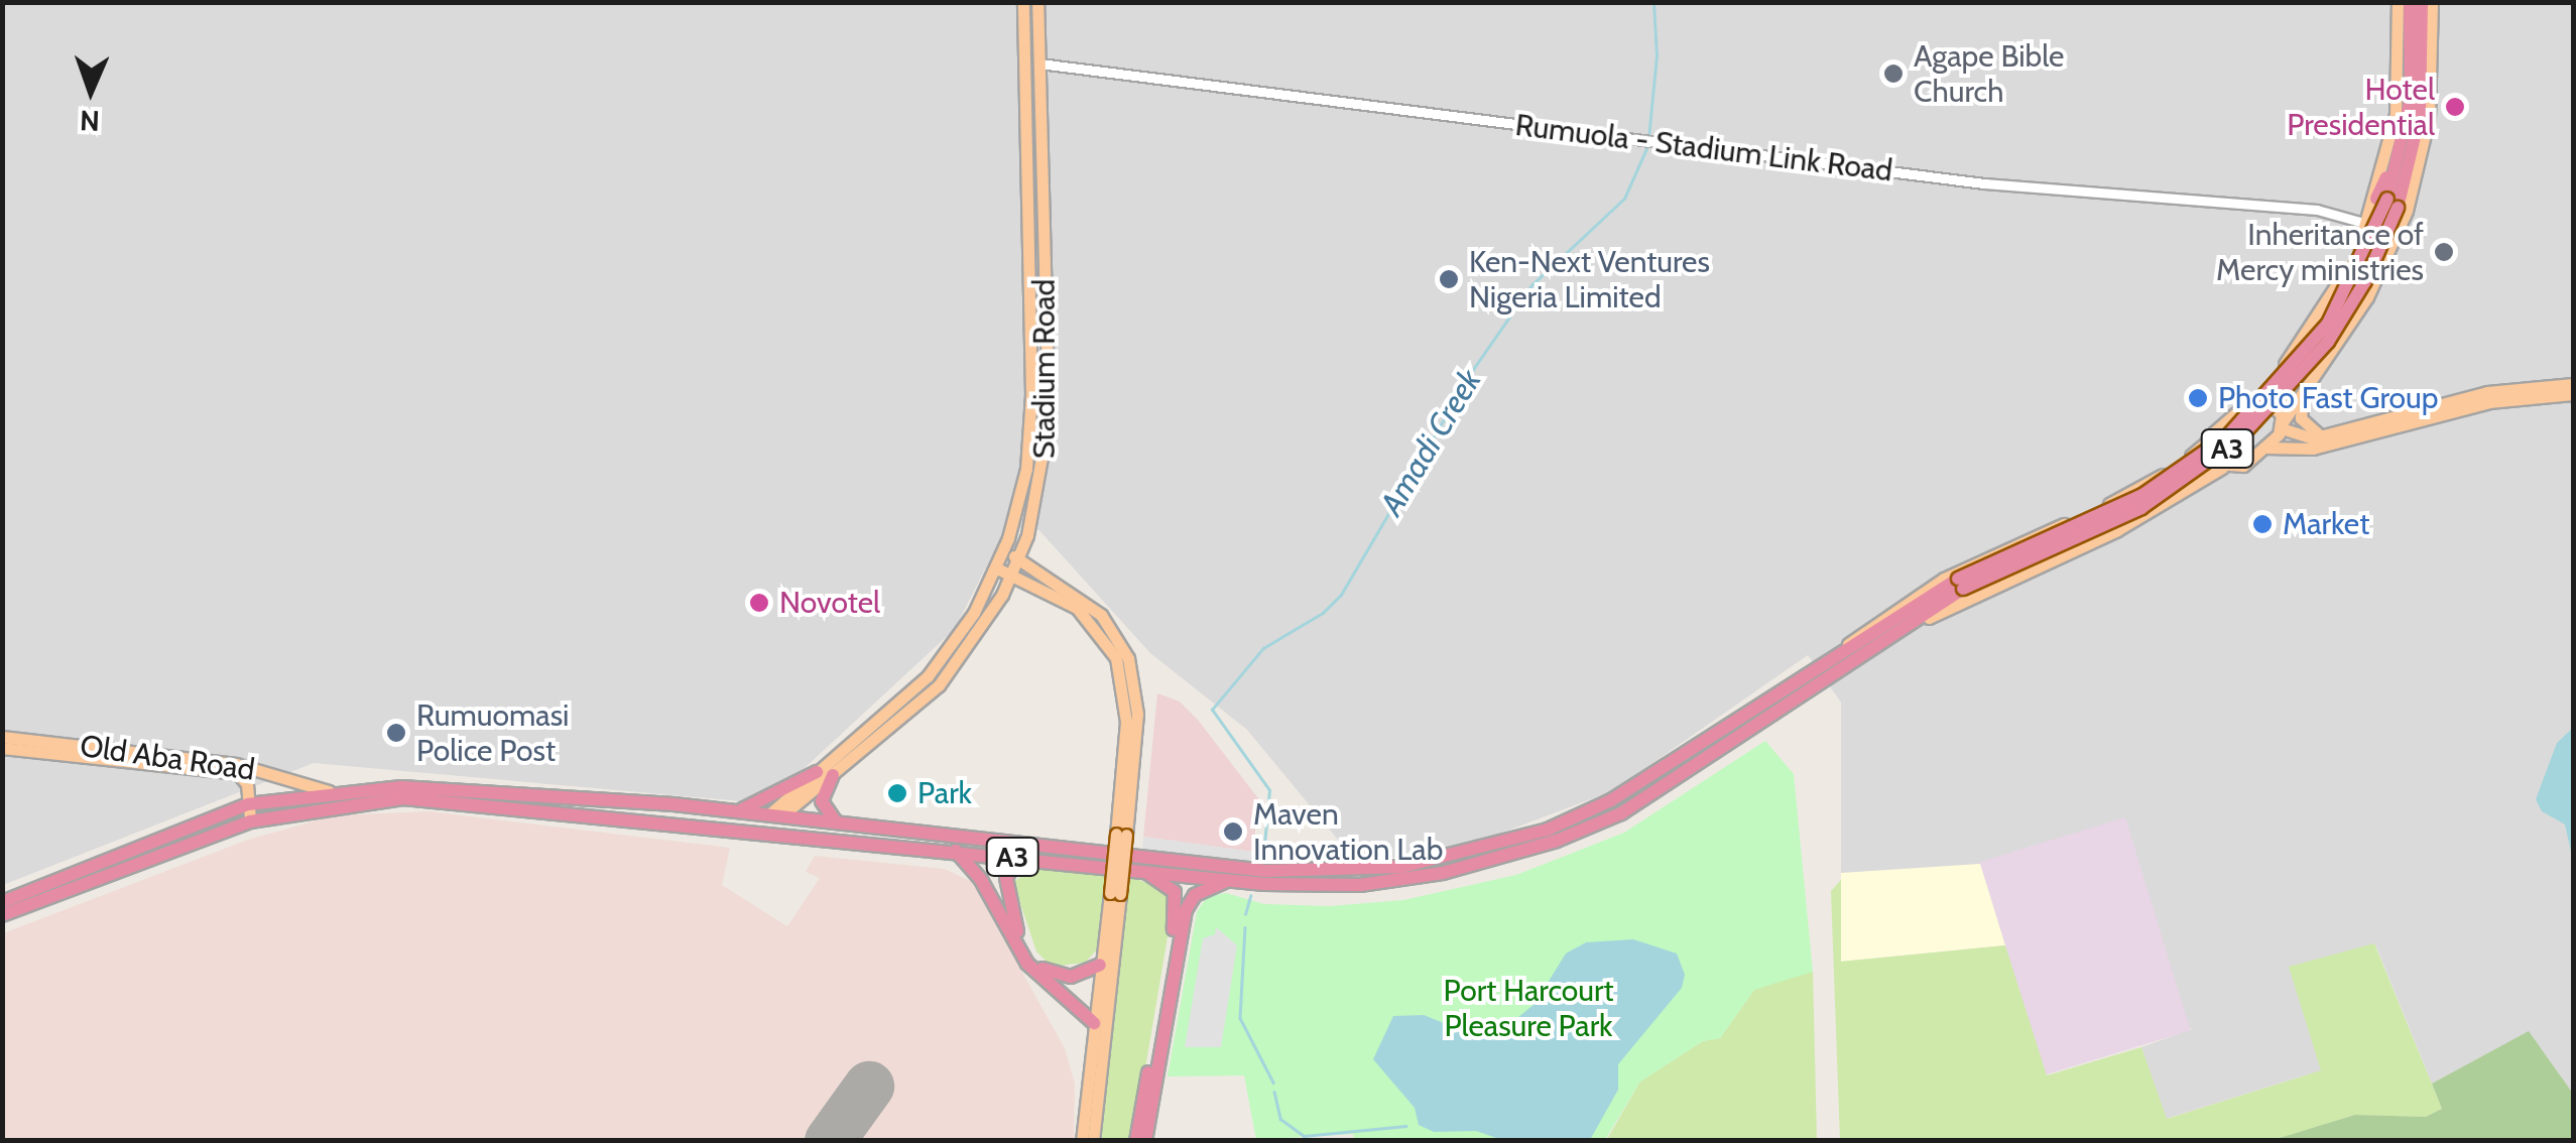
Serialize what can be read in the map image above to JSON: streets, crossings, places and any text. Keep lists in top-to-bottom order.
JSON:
{
  "streets": {
    "highway": ["A3"],
    "main road": ["Stadium Road", "Old Aba Road"],
    "street": ["Rumuola - Stadium Link Road"]
  },
  "crossings": [
    ["Rumuola - Stadium Link Road", "Stadium Road"],
    ["Stadium Road", "A3"],
    ["A3", "Old Aba Road"]
  ],
  "water": ["Amadi Creek"],
  "parks": ["Port Harcourt Pleasure Park"],
  "places": [
    "Agape Bible Church",
    "Hotel Presidential",
    "Inheritance of Mercy ministries",
    "Ken-Next Ventures Nigeria Limited",
    "Photo Fast Group",
    "Market",
    "Novotel",
    "Rumuomasi Police Post",
    "Park",
    "Maven Innovation Lab"
  ],
  "north": "bottom"
}
